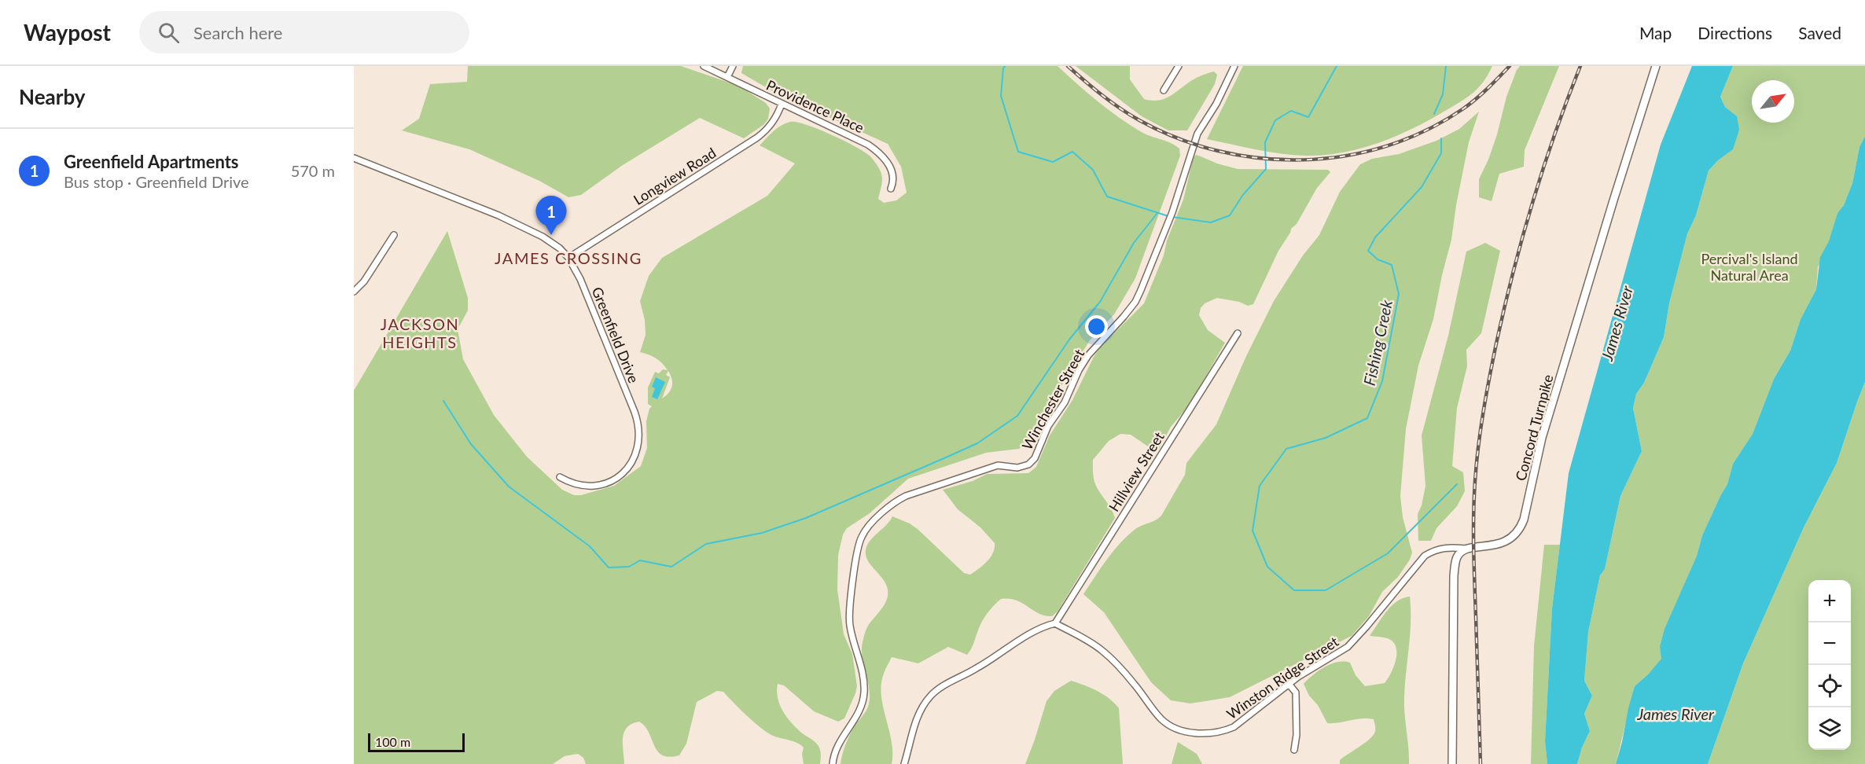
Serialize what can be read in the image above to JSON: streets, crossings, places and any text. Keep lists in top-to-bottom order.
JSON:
{
  "streets": {
    "street": [
      "Providence Place",
      "Longview Road",
      "Greenfield Drive",
      "Winchester Street",
      "Concord Turnpike",
      "Hillview Street",
      "Winston Ridge Street"
    ]
  },
  "crossings": [
    ["Providence Place", "Longview Road"],
    ["Longview Road", "Greenfield Drive"],
    ["Concord Turnpike", "Winston Ridge Street"],
    ["Hillview Street", "Winston Ridge Street"]
  ],
  "districts": ["JAMES CROSSING", "JACKSON HEIGHTS"],
  "water": ["James River", "Fishing Creek"],
  "parks": ["Percival's Island Natural Area"],
  "scale_bar": "100 m",
  "north": "top right",
  "page": {
    "header": "Waypost",
    "search": "Search here",
    "nav": ["Map", "Directions", "Saved"],
    "heading": "Nearby",
    "list": [
      {
        "mark": "1",
        "name": "Greenfield Apartments",
        "note": "Bus stop · Greenfield Drive",
        "value": "570 m"
      }
    ],
    "pins": "1",
    "map_buttons": ["+", "−"],
    "scale": "100 m"
  }
}
